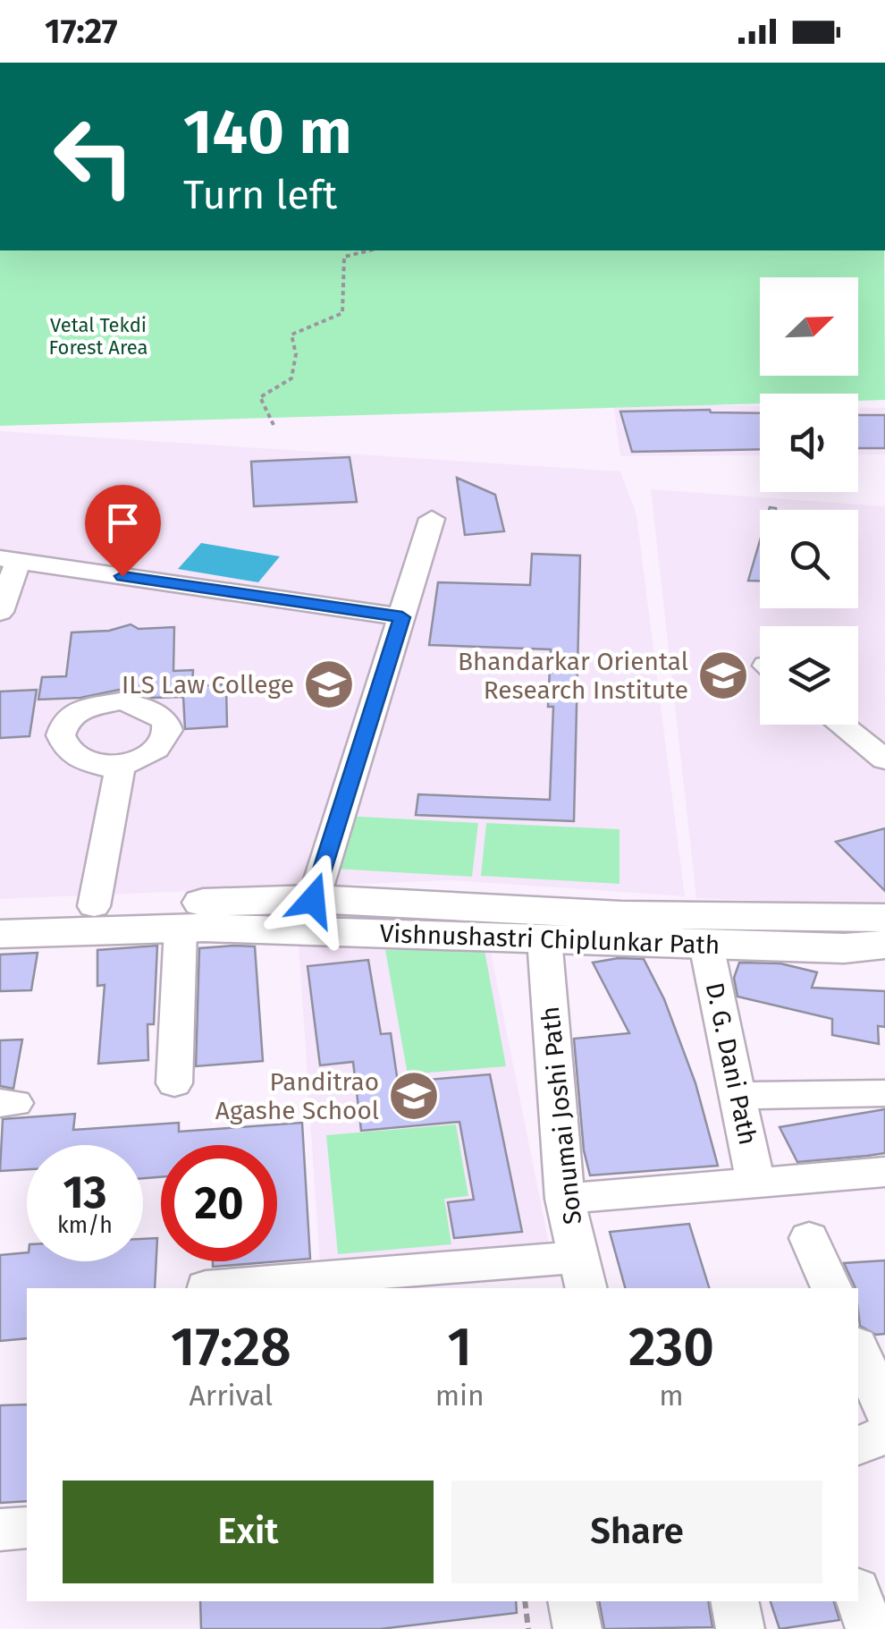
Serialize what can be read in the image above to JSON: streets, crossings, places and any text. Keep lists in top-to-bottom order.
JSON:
{
  "streets": {
    "main road": ["Vishnushastri Chiplunkar Path"],
    "street": ["D. G. Dani Path", "Sonumai Joshi Path"]
  },
  "crossings": [
    ["Vishnushastri Chiplunkar Path", "D. G. Dani Path"],
    ["Vishnushastri Chiplunkar Path", "Sonumai Joshi Path"]
  ],
  "parks": ["Vetal Tekdi Forest Area"],
  "places": {
    "school or university": ["Bhandarkar Oriental Research Institute", "ILS Law College", "Panditrao Agashe School"]
  },
  "north": "top right",
  "page": {
    "status": "17:27",
    "turn": ["140 m", "Turn left"],
    "speed": "13 km/h",
    "limit": "20",
    "eta": [
      "17:28",
      "Arrival",
      "1",
      "min",
      "230",
      "m"
    ],
    "buttons": ["Exit", "Share"]
  }
}
